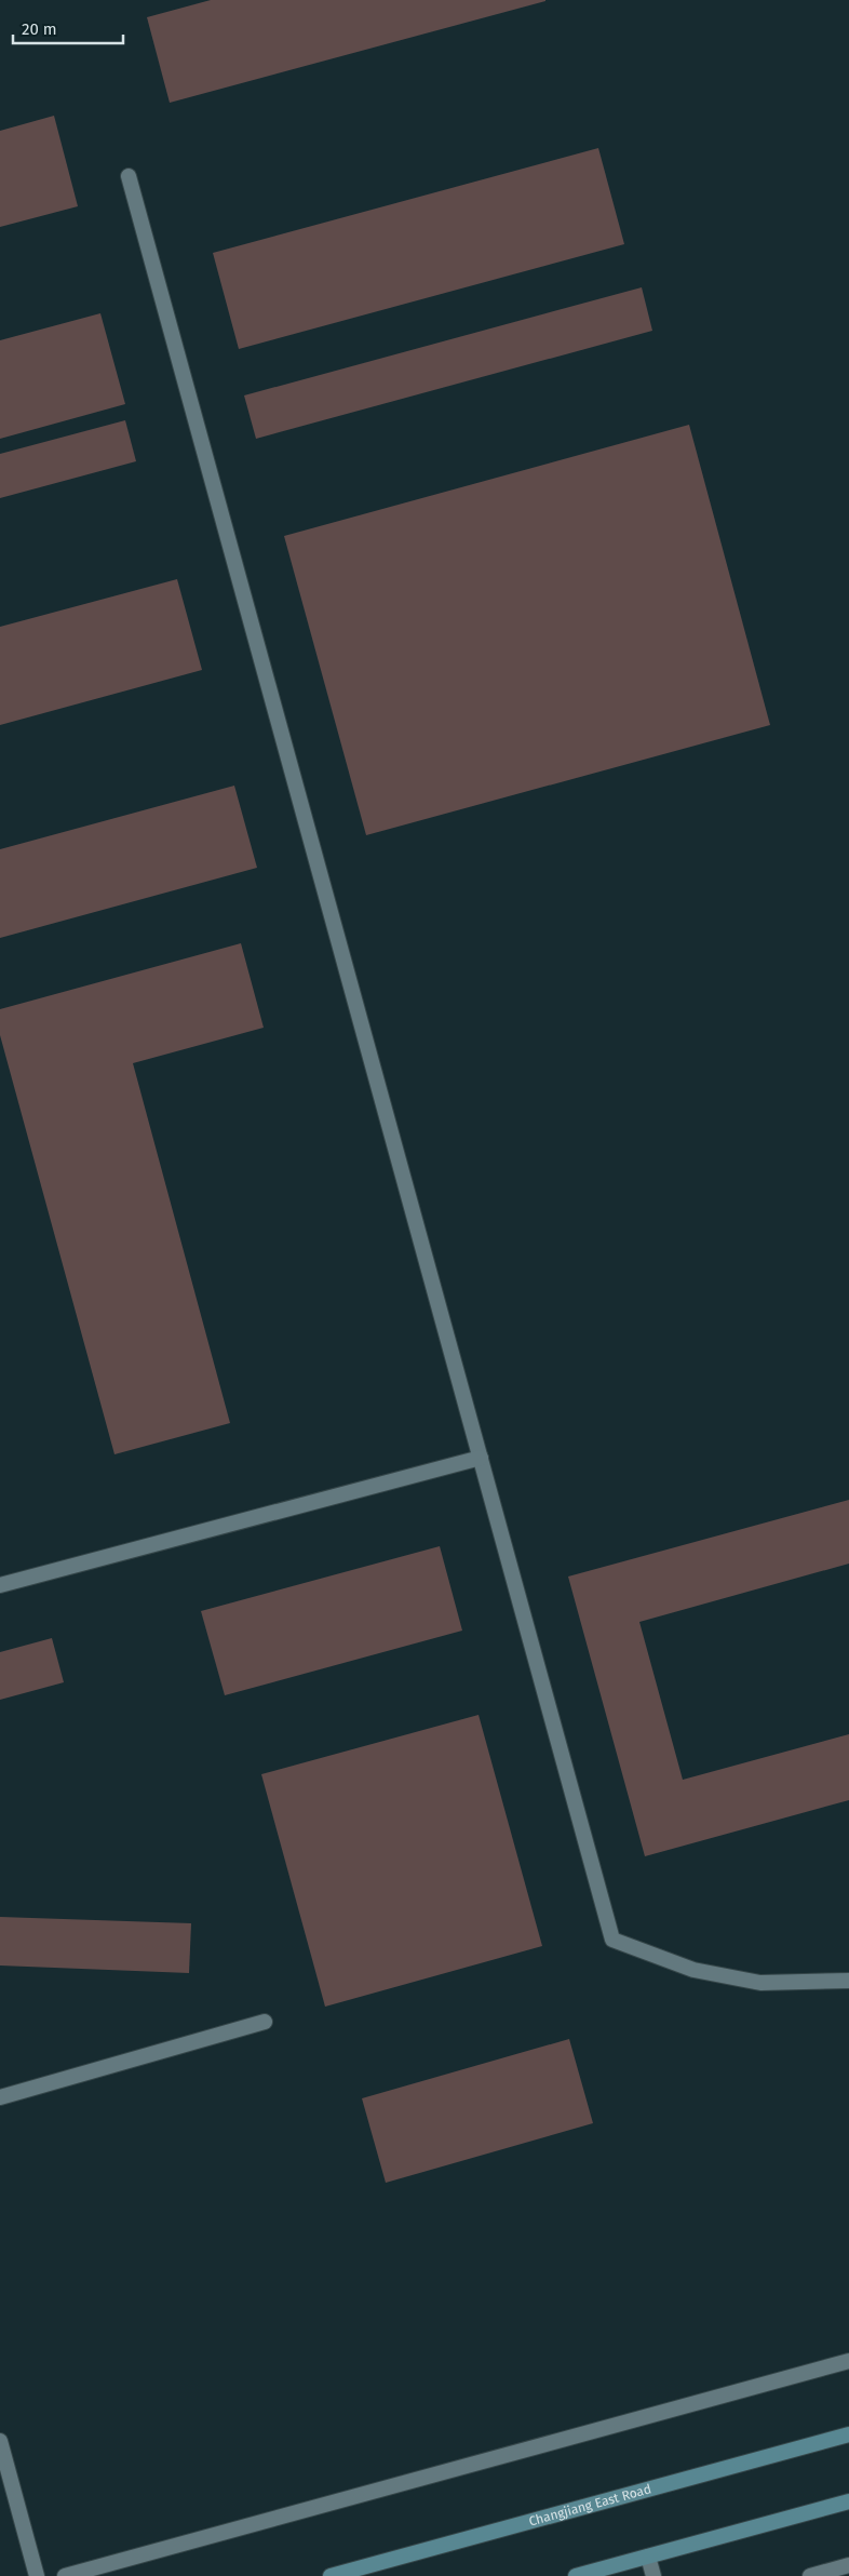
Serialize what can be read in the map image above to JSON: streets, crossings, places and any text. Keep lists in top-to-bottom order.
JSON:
{
  "streets": {
    "main road": ["Changjiang East Road"]
  },
  "scale_bar": "20 m"
}
